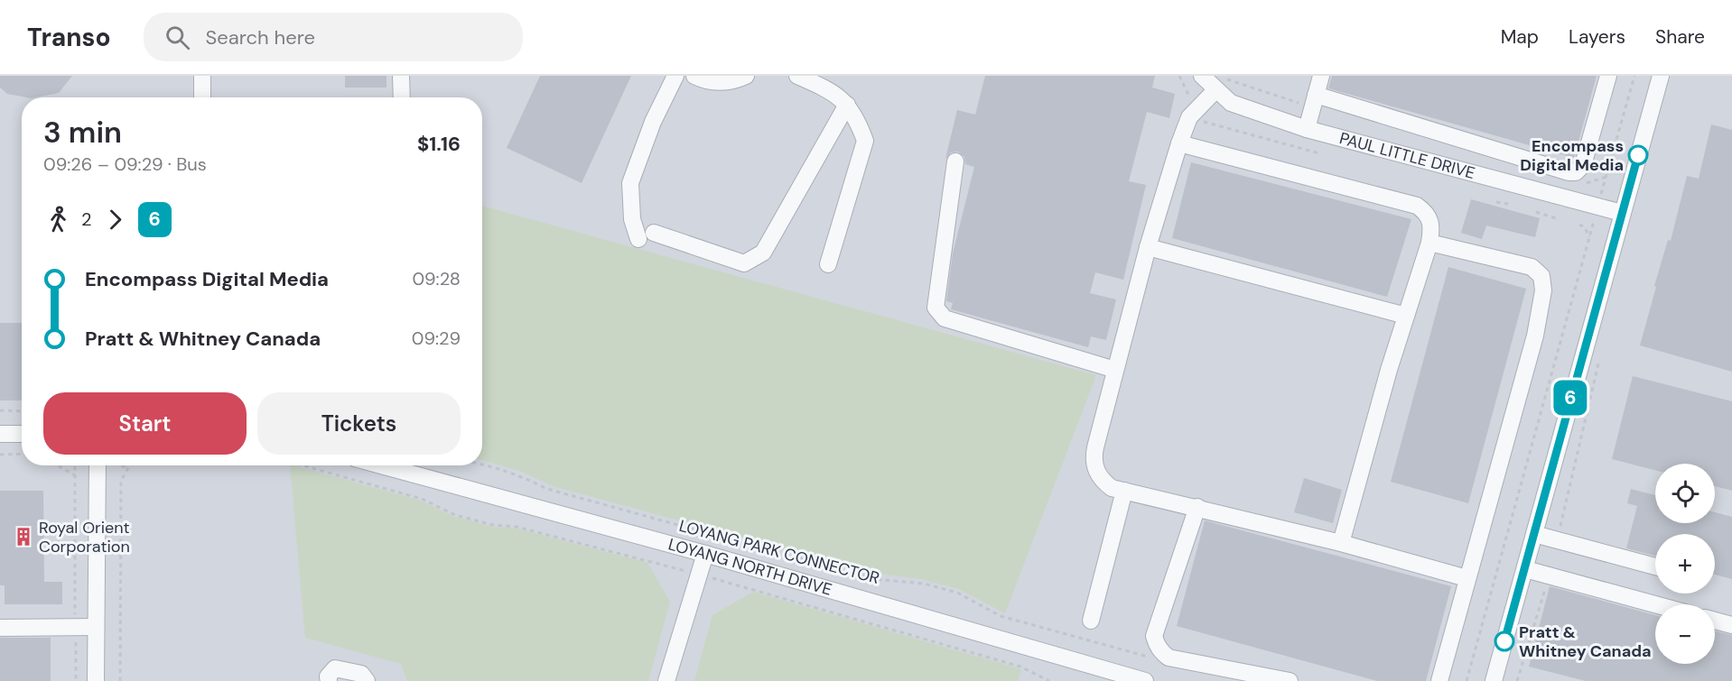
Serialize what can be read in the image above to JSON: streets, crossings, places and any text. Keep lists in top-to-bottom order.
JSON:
{
  "streets": {
    "street": ["PAUL LITTLE DRIVE", "LOYANG NORTH DRIVE"],
    "path": ["LOYANG PARK CONNECTOR"]
  },
  "places": {
    "other": ["Encompass Digital Media", "Pratt & Whitney Canada"],
    "building": ["Royal Orient Corporation"]
  },
  "lines": ["bus line 6"],
  "page": {
    "header": "Transo",
    "search": "Search here",
    "nav": ["Map", "Layers", "Share"],
    "on_map": "6",
    "heading": ["3 min", "09:26 – 09:29 · Bus", "$1.16"],
    "legs": ["2", "6"],
    "list": [
      {
        "name": "Encompass Digital Media",
        "value": "09:28"
      },
      {
        "name": "Pratt & Whitney Canada",
        "value": "09:29"
      }
    ],
    "buttons": ["Start", "Tickets"],
    "map_buttons": ["+", "−"]
  }
}
